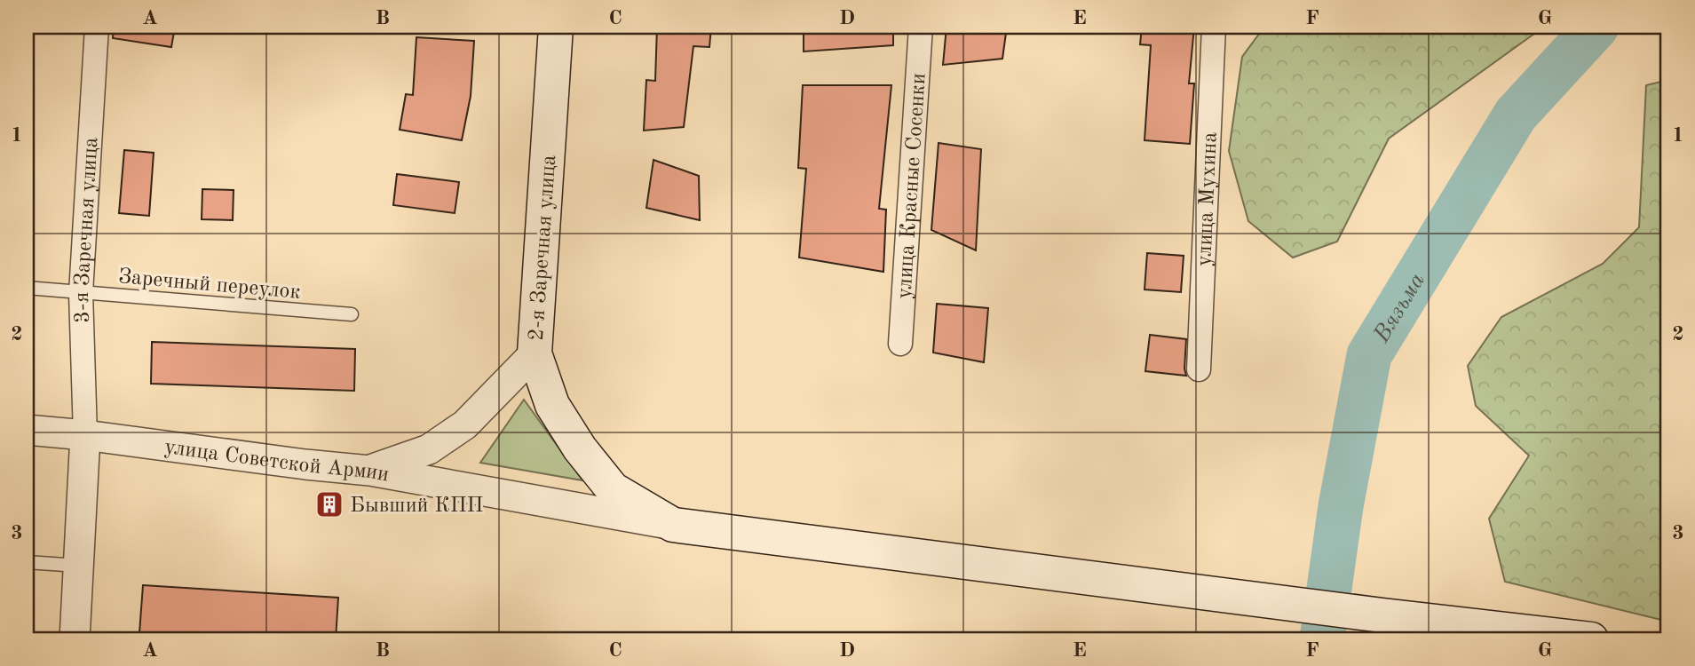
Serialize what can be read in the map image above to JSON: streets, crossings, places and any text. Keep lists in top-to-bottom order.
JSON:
{
  "streets": {
    "main road": ["2-я Заречная улица"],
    "street": [
      "улица Красные Сосенки",
      "улица Мухина",
      "3-я Заречная улица",
      "улица Советской Армии"
    ],
    "lane": ["Заречный переулок"]
  },
  "crossings": [
    ["3-я Заречная улица", "Заречный переулок"],
    ["3-я Заречная улица", "улица Советской Армии"],
    ["2-я Заречная улица", "улица Советской Армии"]
  ],
  "water": ["Вязьма"],
  "places": {
    "building": ["Бывший КПП"]
  },
  "grid": {
    "columns": [
      "A",
      "B",
      "C",
      "D",
      "E",
      "F",
      "G"
    ],
    "rows": ["1", "2", "3"]
  }
}
